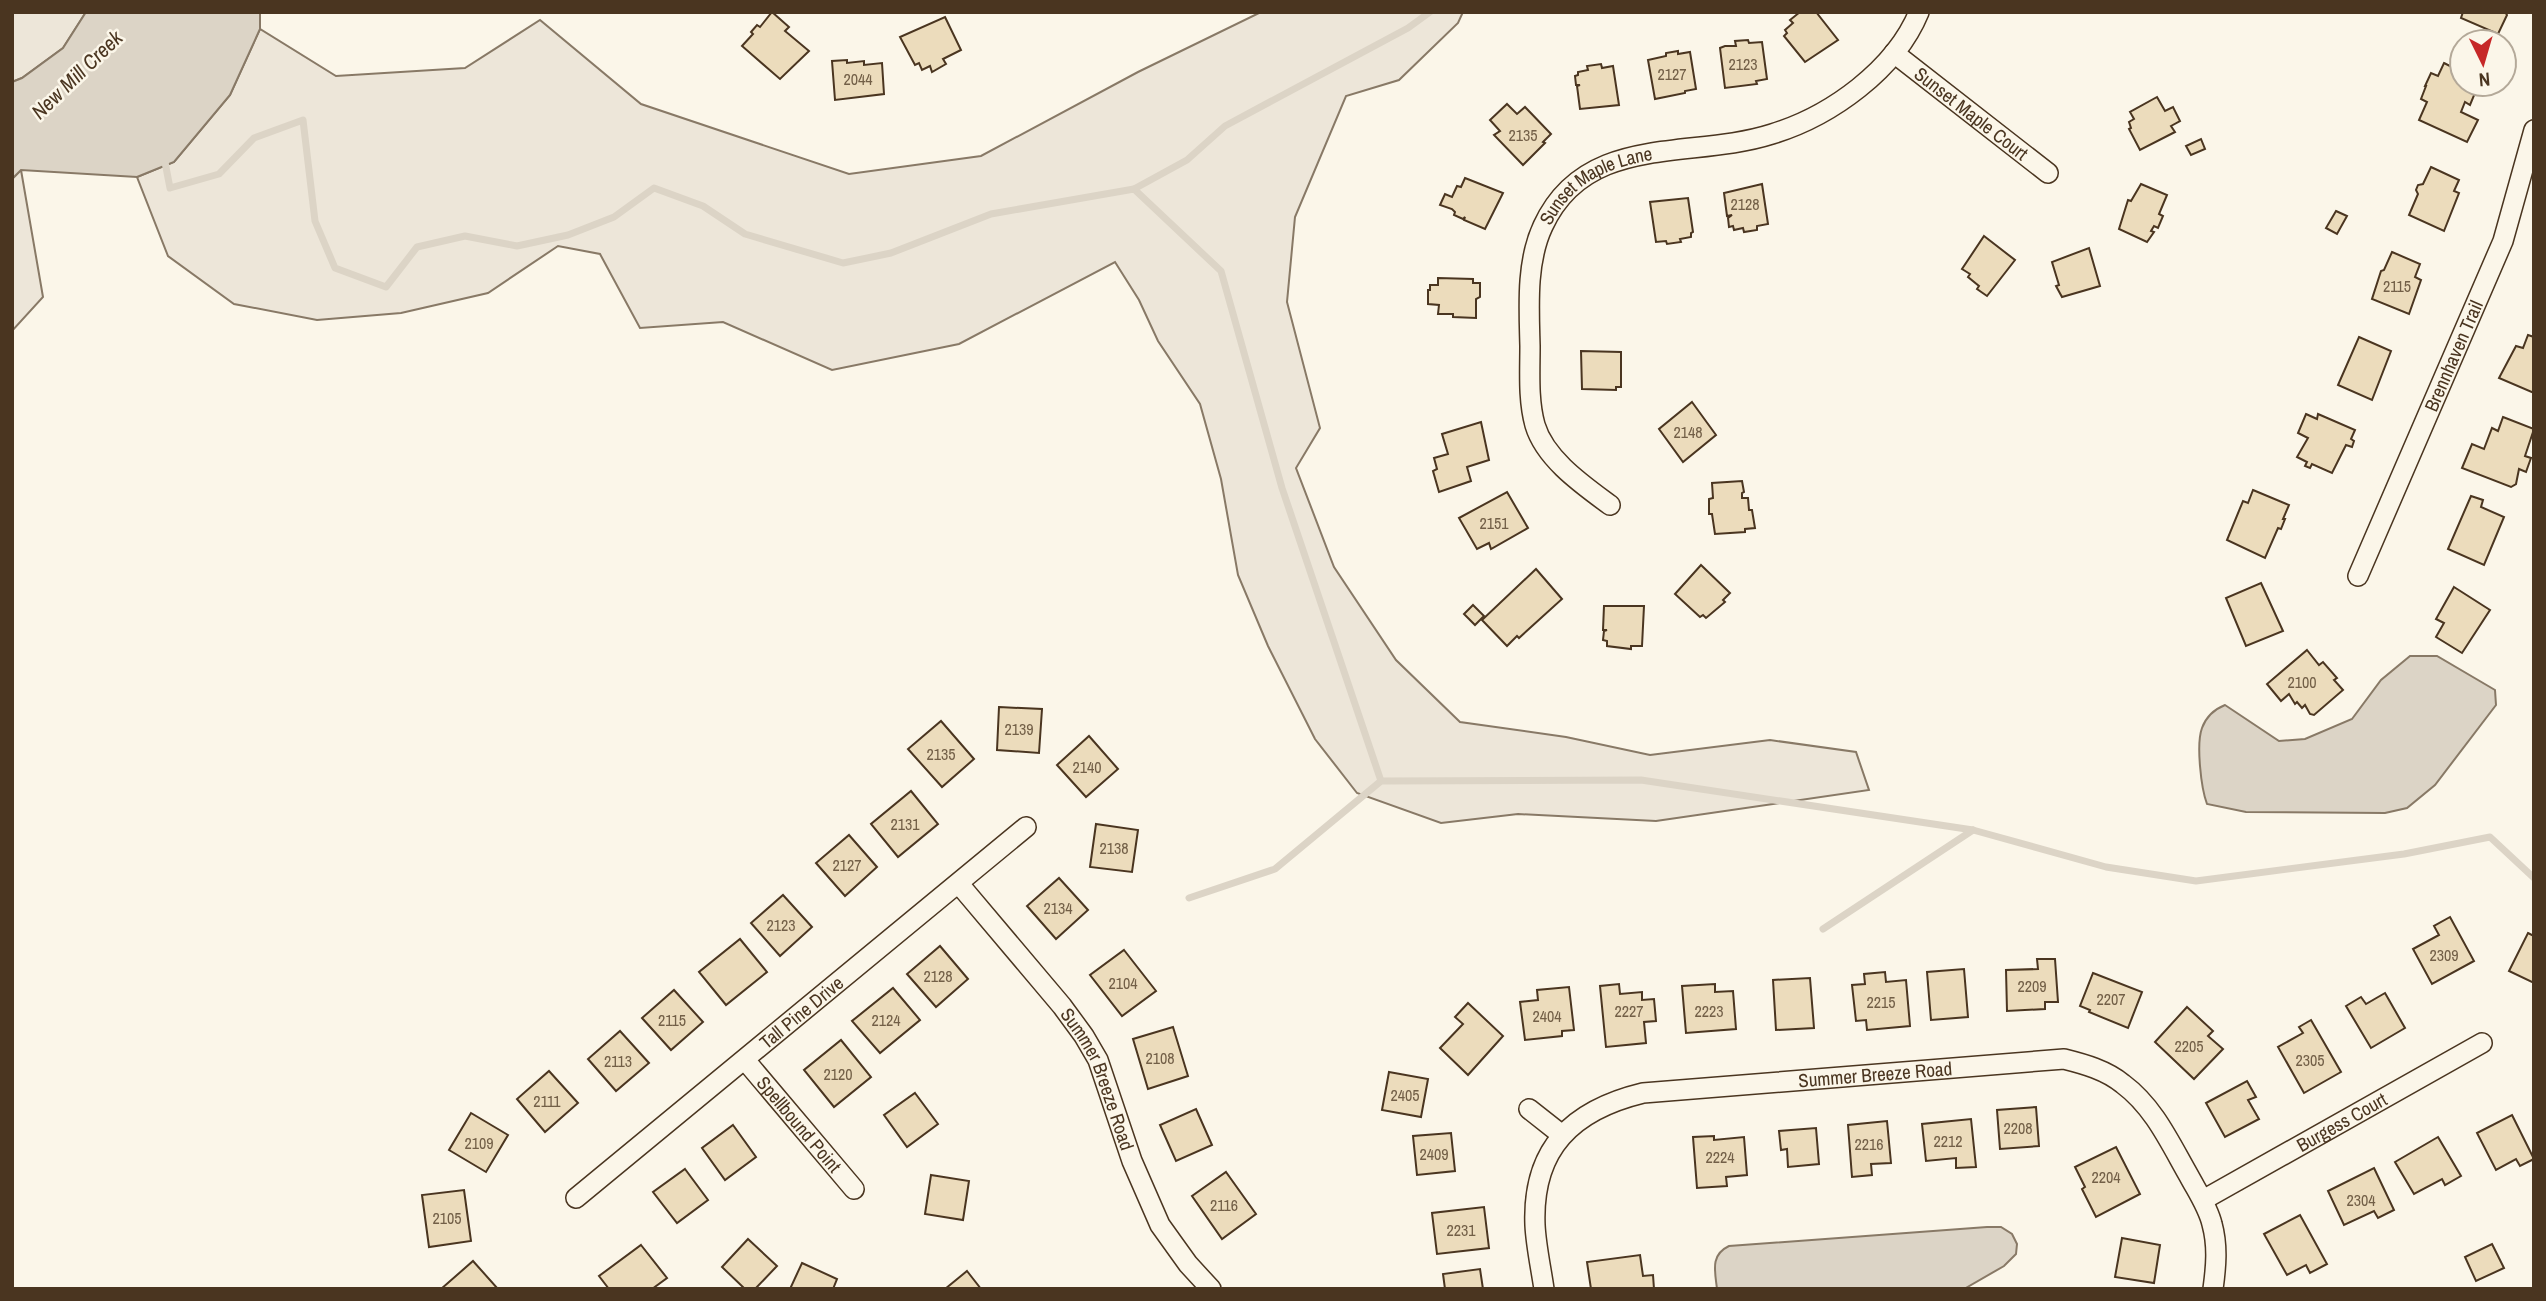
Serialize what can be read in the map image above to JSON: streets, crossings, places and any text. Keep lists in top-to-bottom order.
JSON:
{
  "streets": {
    "street": [
      "Sunset Maple Court",
      "Sunset Maple Lane",
      "Brennhaven Trail",
      "Tall Pine Drive",
      "Summer Breeze Road",
      "Burgess Court",
      "Spellbound Point"
    ]
  },
  "crossings": [
    ["Sunset Maple Court", "Sunset Maple Lane"],
    ["Tall Pine Drive", "Summer Breeze Road"],
    ["Tall Pine Drive", "Spellbound Point"],
    ["Summer Breeze Road", "Burgess Court"]
  ],
  "water": ["New Mill Creek"],
  "house_numbers": [
    "2123",
    "2127",
    "2044",
    "2135",
    "2128",
    "2115",
    "2148",
    "2151",
    "2100",
    "2139",
    "2135",
    "2140",
    "2131",
    "2138",
    "2127",
    "2134",
    "2123",
    "2309",
    "2128",
    "2104",
    "2209",
    "2207",
    "2215",
    "2227",
    "2223",
    "2404",
    "2115",
    "2124",
    "2205",
    "2108",
    "2305",
    "2113",
    "2120",
    "2405",
    "2111",
    "2208",
    "2212",
    "2109",
    "2216",
    "2409",
    "2224",
    "2204",
    "2304",
    "2116",
    "2105",
    "2231"
  ],
  "north": "bottom"
}
